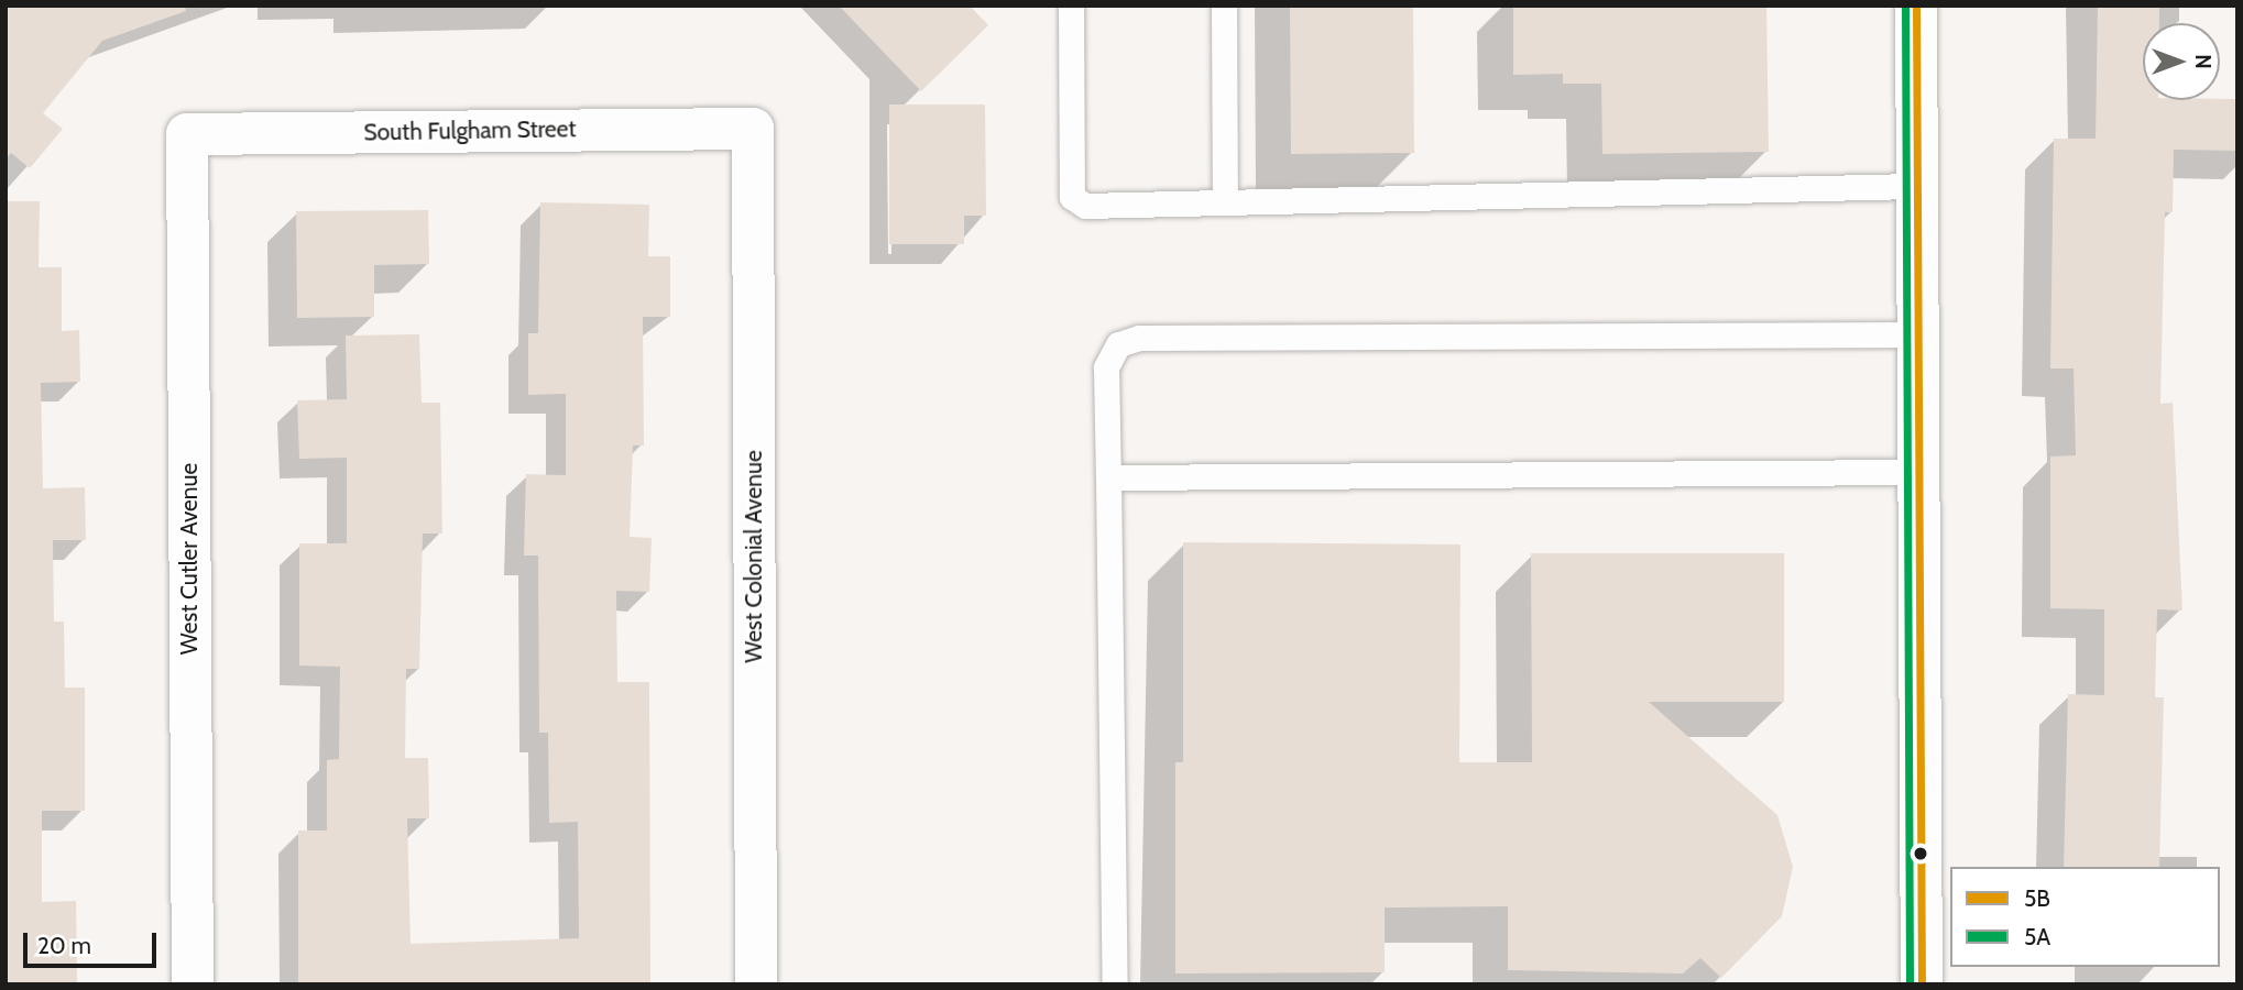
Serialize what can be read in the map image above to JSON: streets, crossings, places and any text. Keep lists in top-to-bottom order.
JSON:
{
  "streets": {
    "street": ["South Fulgham Street", "West Colonial Avenue", "West Cutler Avenue"]
  },
  "crossings": [
    ["South Fulgham Street", "West Colonial Avenue"],
    ["South Fulgham Street", "West Cutler Avenue"]
  ],
  "lines": ["transit line 5B", "transit line 5A"],
  "legend": ["5B", "5A"],
  "scale_bar": "20 m",
  "north": "right"
}
